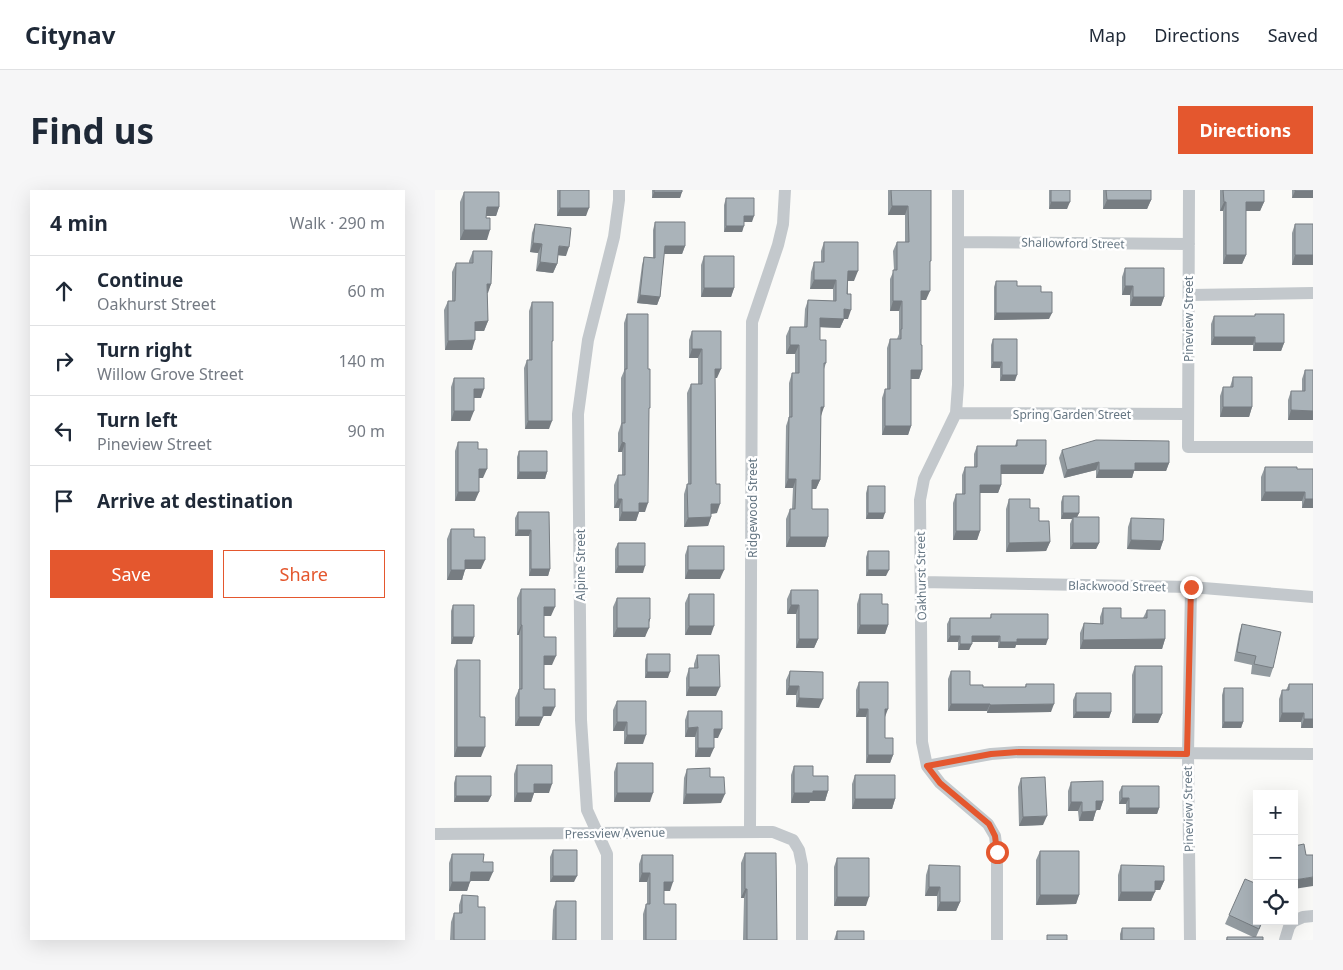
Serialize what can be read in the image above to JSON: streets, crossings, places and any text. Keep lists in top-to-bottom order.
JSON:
{
  "streets": {
    "street": [
      "Shallowford Street",
      "Pineview Street",
      "Spring Garden Street",
      "Ridgewood Street",
      "Alpine Street",
      "Oakhurst Street",
      "Blackwood Street",
      "Pressview Avenue"
    ]
  },
  "crossings": [
    ["Shallowford Street", "Pineview Street"],
    ["Shallowford Street", "Oakhurst Street"],
    ["Pineview Street", "Spring Garden Street"],
    ["Pineview Street", "Blackwood Street"],
    ["Spring Garden Street", "Oakhurst Street"],
    ["Ridgewood Street", "Pressview Avenue"],
    ["Alpine Street", "Pressview Avenue"],
    ["Oakhurst Street", "Blackwood Street"]
  ],
  "page": {
    "header": "Citynav",
    "nav": ["Map", "Directions", "Saved"],
    "buttons": [
      "Directions",
      ["Save", "Share"]
    ],
    "title": "Find us",
    "heading": ["4 min", "Walk · 290 m"],
    "list": [
      ["Continue", "Oakhurst Street", "60 m"],
      ["Turn right", "Willow Grove Street", "140 m"],
      ["Turn left", "Pineview Street", "90 m"],
      "Arrive at destination"
    ],
    "map_buttons": ["+", "−"]
  }
}
